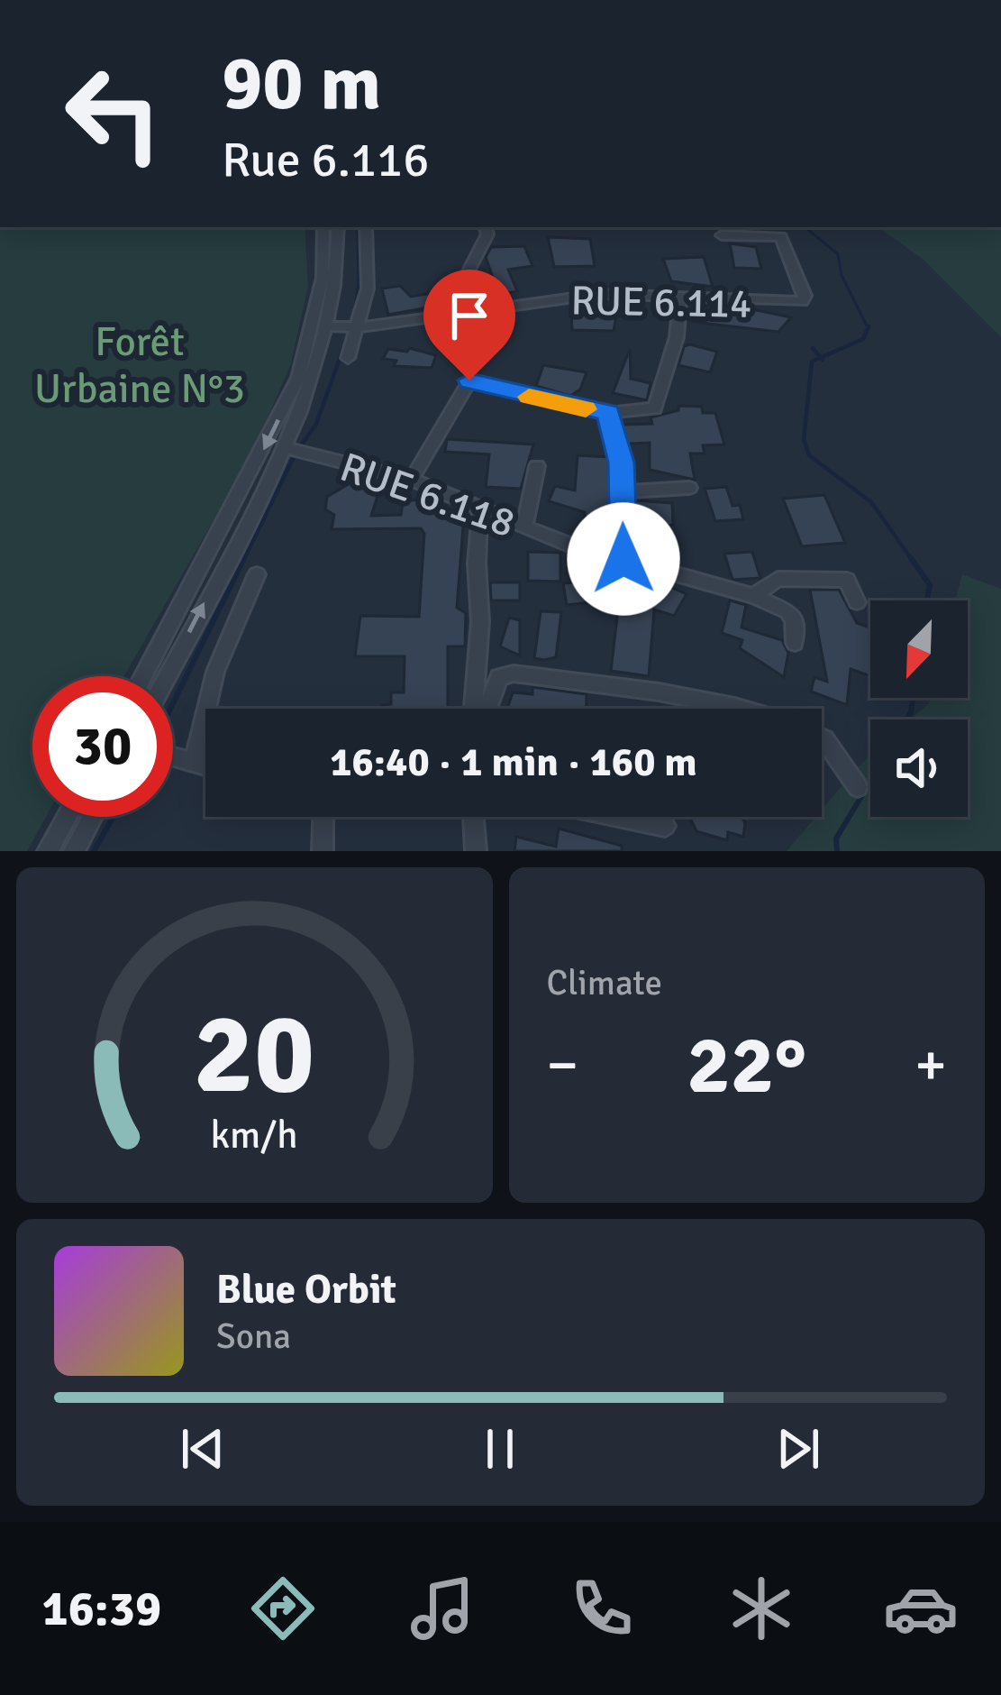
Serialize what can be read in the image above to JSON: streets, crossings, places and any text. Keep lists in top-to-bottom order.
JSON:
{
  "streets": {
    "street": ["RUE 6.114", "RUE 6.118"]
  },
  "parks": ["Forêt Urbaine N°3"],
  "north": "bottom left",
  "page": {
    "turn": ["90 m", "Rue 6.116"],
    "limit": "30",
    "trip": "16:40 · 1 min · 160 m",
    "tile": "Climate",
    "heat": ["−", "22°", "+"],
    "song": ["Blue Orbit", "Sona"],
    "tabs": "16:39",
    "gauge": ["20", "km/h"]
  }
}
